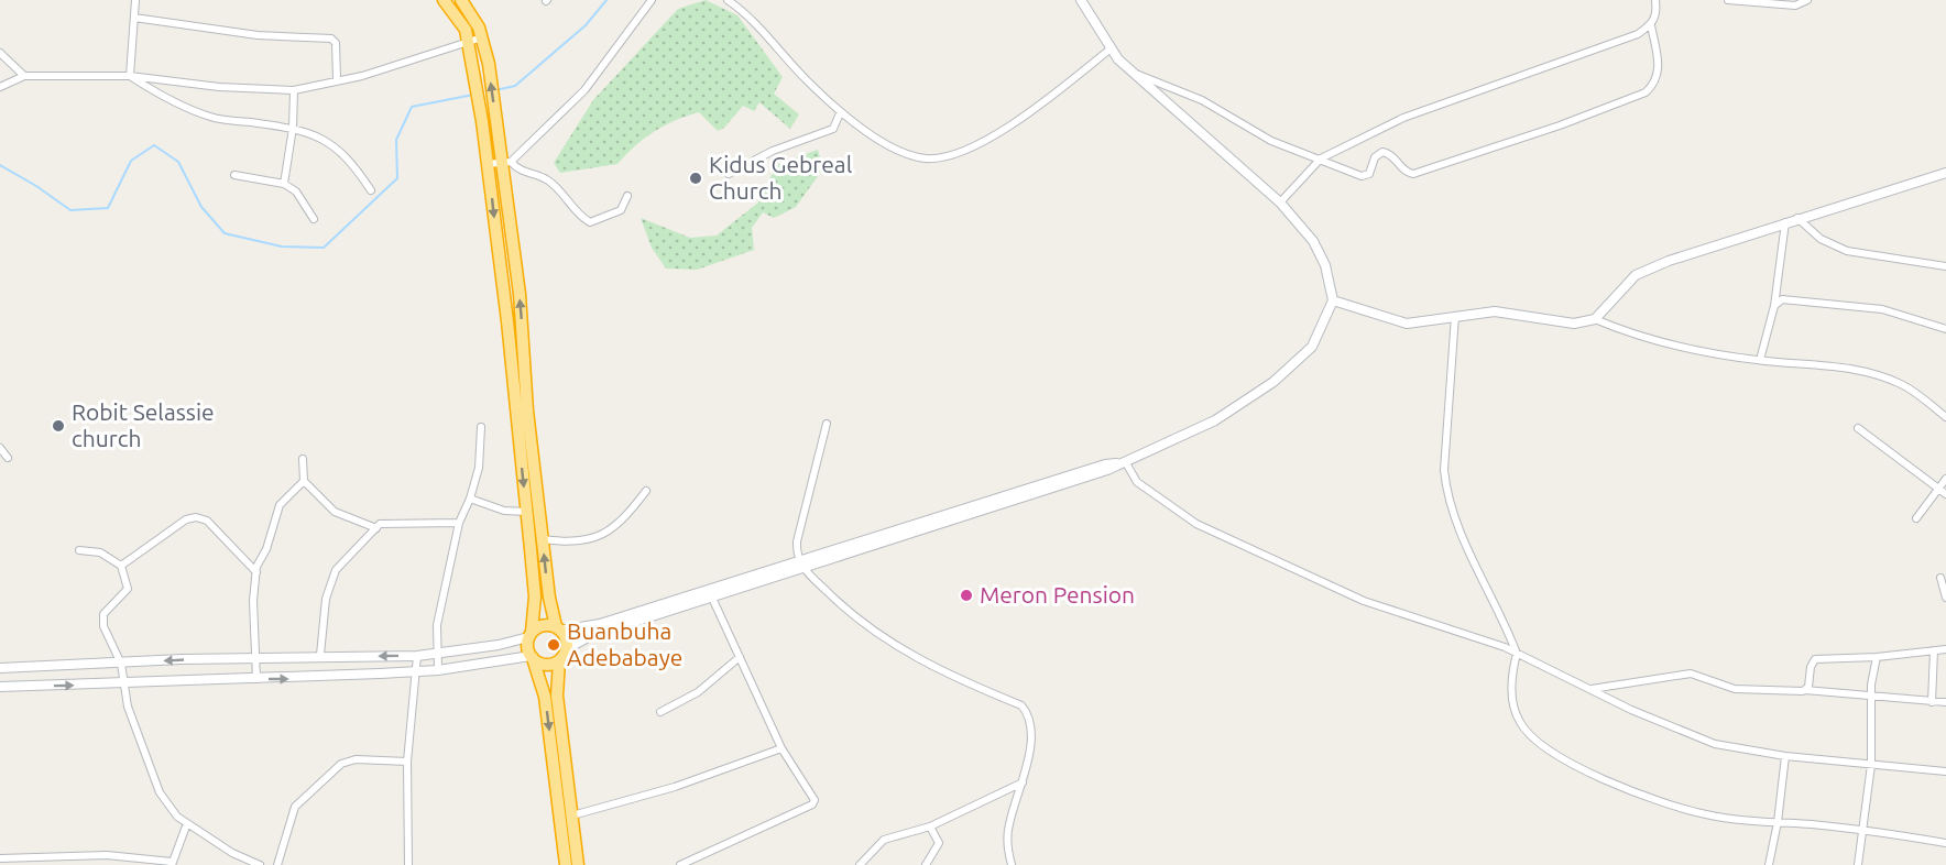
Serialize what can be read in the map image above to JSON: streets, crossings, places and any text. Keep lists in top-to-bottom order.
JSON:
{
  "places": [
    "Kidus Gebreal Church",
    "Robit Selassie church",
    "Meron Pension",
    "Buanbuha Adebabaye"
  ]
}
